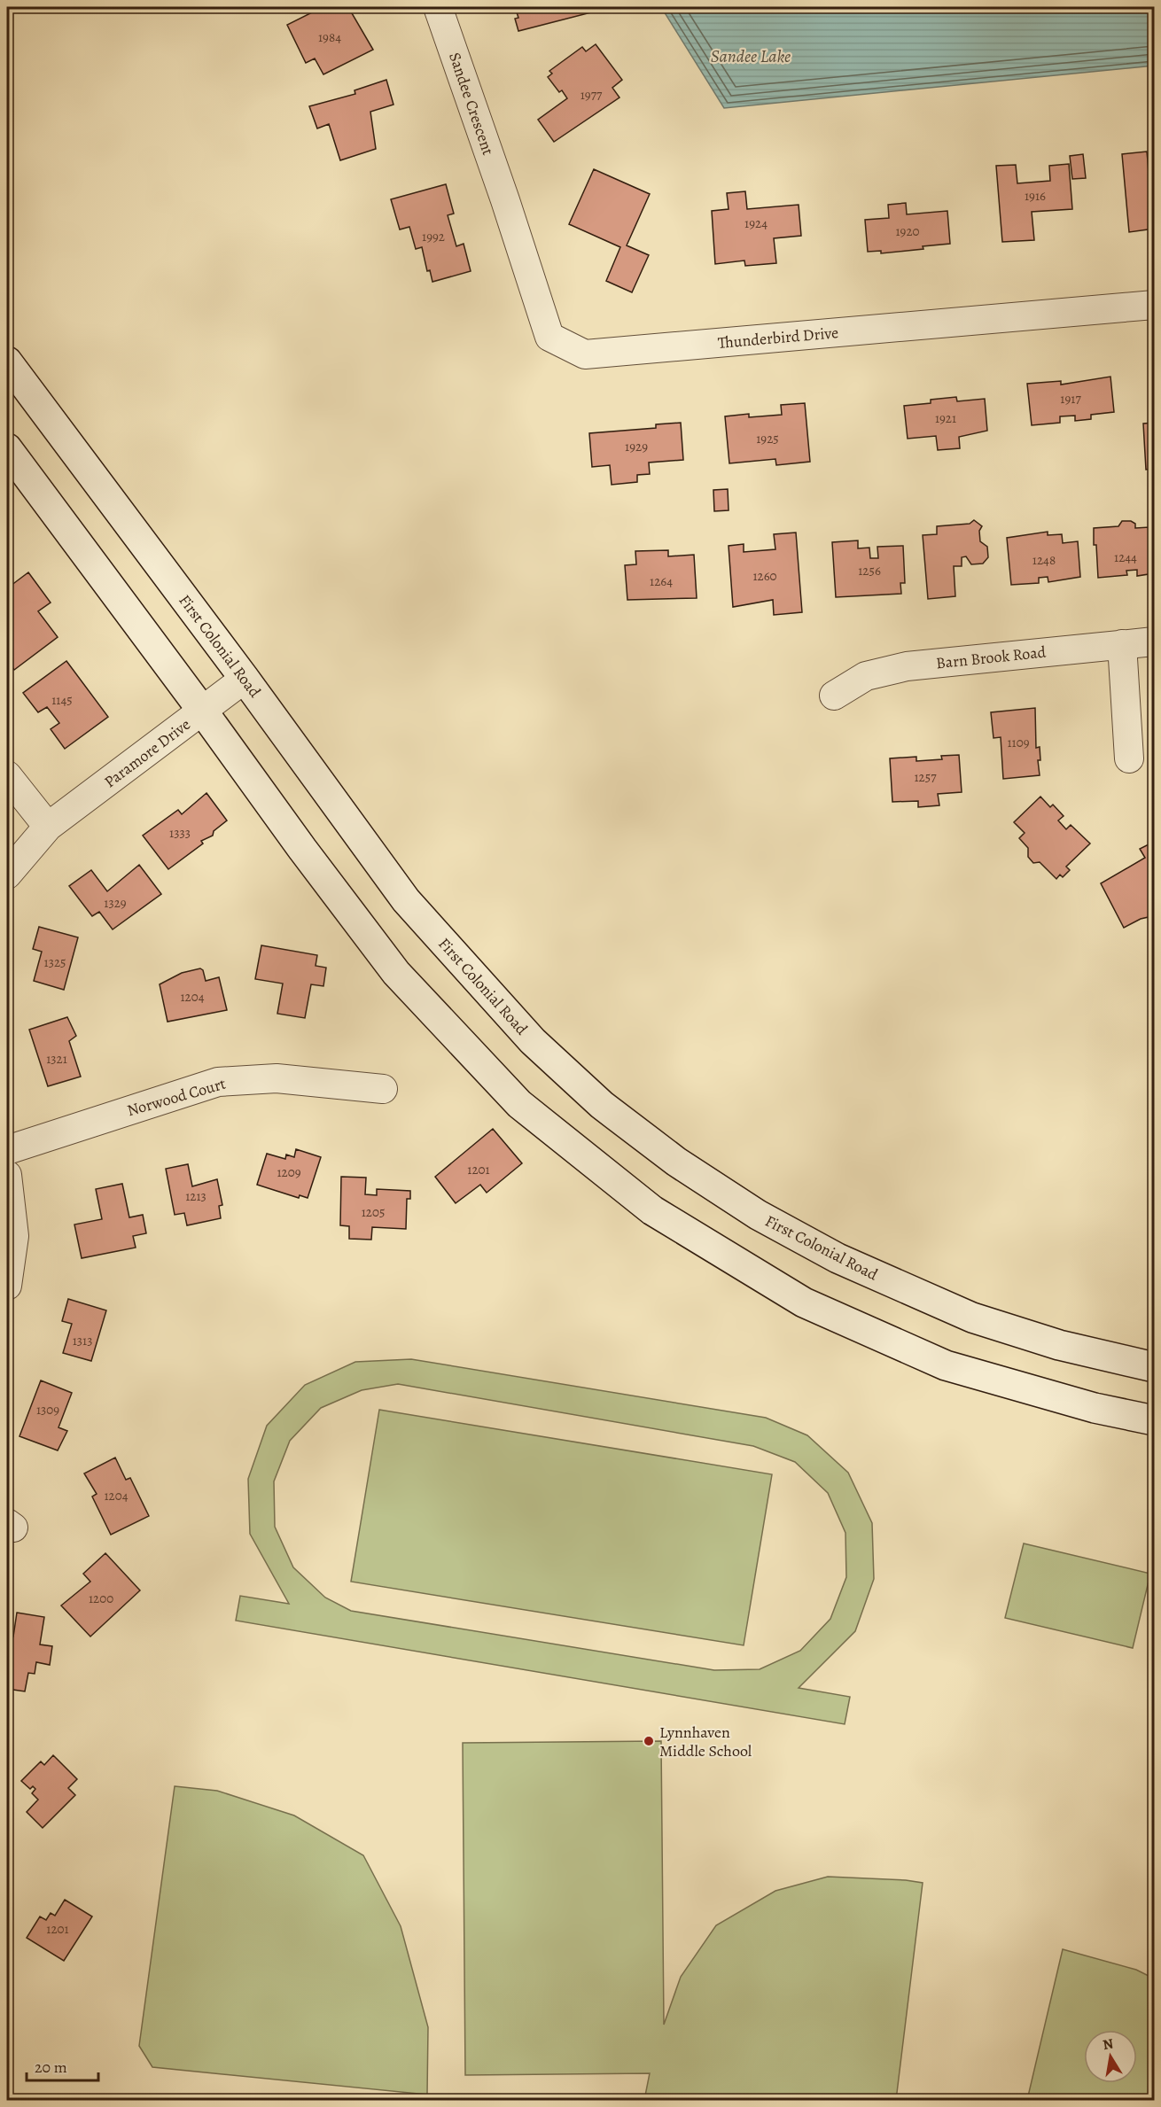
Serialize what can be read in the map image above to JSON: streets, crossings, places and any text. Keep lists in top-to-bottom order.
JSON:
{
  "streets": {
    "main road": ["First Colonial Road"],
    "street": [
      "Sandee Crescent",
      "Thunderbird Drive",
      "Barn Brook Road",
      "Paramore Drive",
      "Norwood Court"
    ]
  },
  "crossings": [
    ["Sandee Crescent", "Thunderbird Drive"],
    ["First Colonial Road", "Paramore Drive"]
  ],
  "water": ["Sandee Lake"],
  "places": ["Lynnhaven Middle School"],
  "house_numbers": [
    "1984",
    "1977",
    "1916",
    "1924",
    "1920",
    "1992",
    "1917",
    "1921",
    "1925",
    "1929",
    "1244",
    "1248",
    "1256",
    "1260",
    "1264",
    "1145",
    "1109",
    "1257",
    "1333",
    "1329",
    "1325",
    "1204",
    "1321",
    "1201",
    "1209",
    "1213",
    "1205",
    "1313",
    "1309",
    "1204",
    "1200",
    "1201"
  ],
  "scale_bar": "20 m",
  "north": "top"
}
